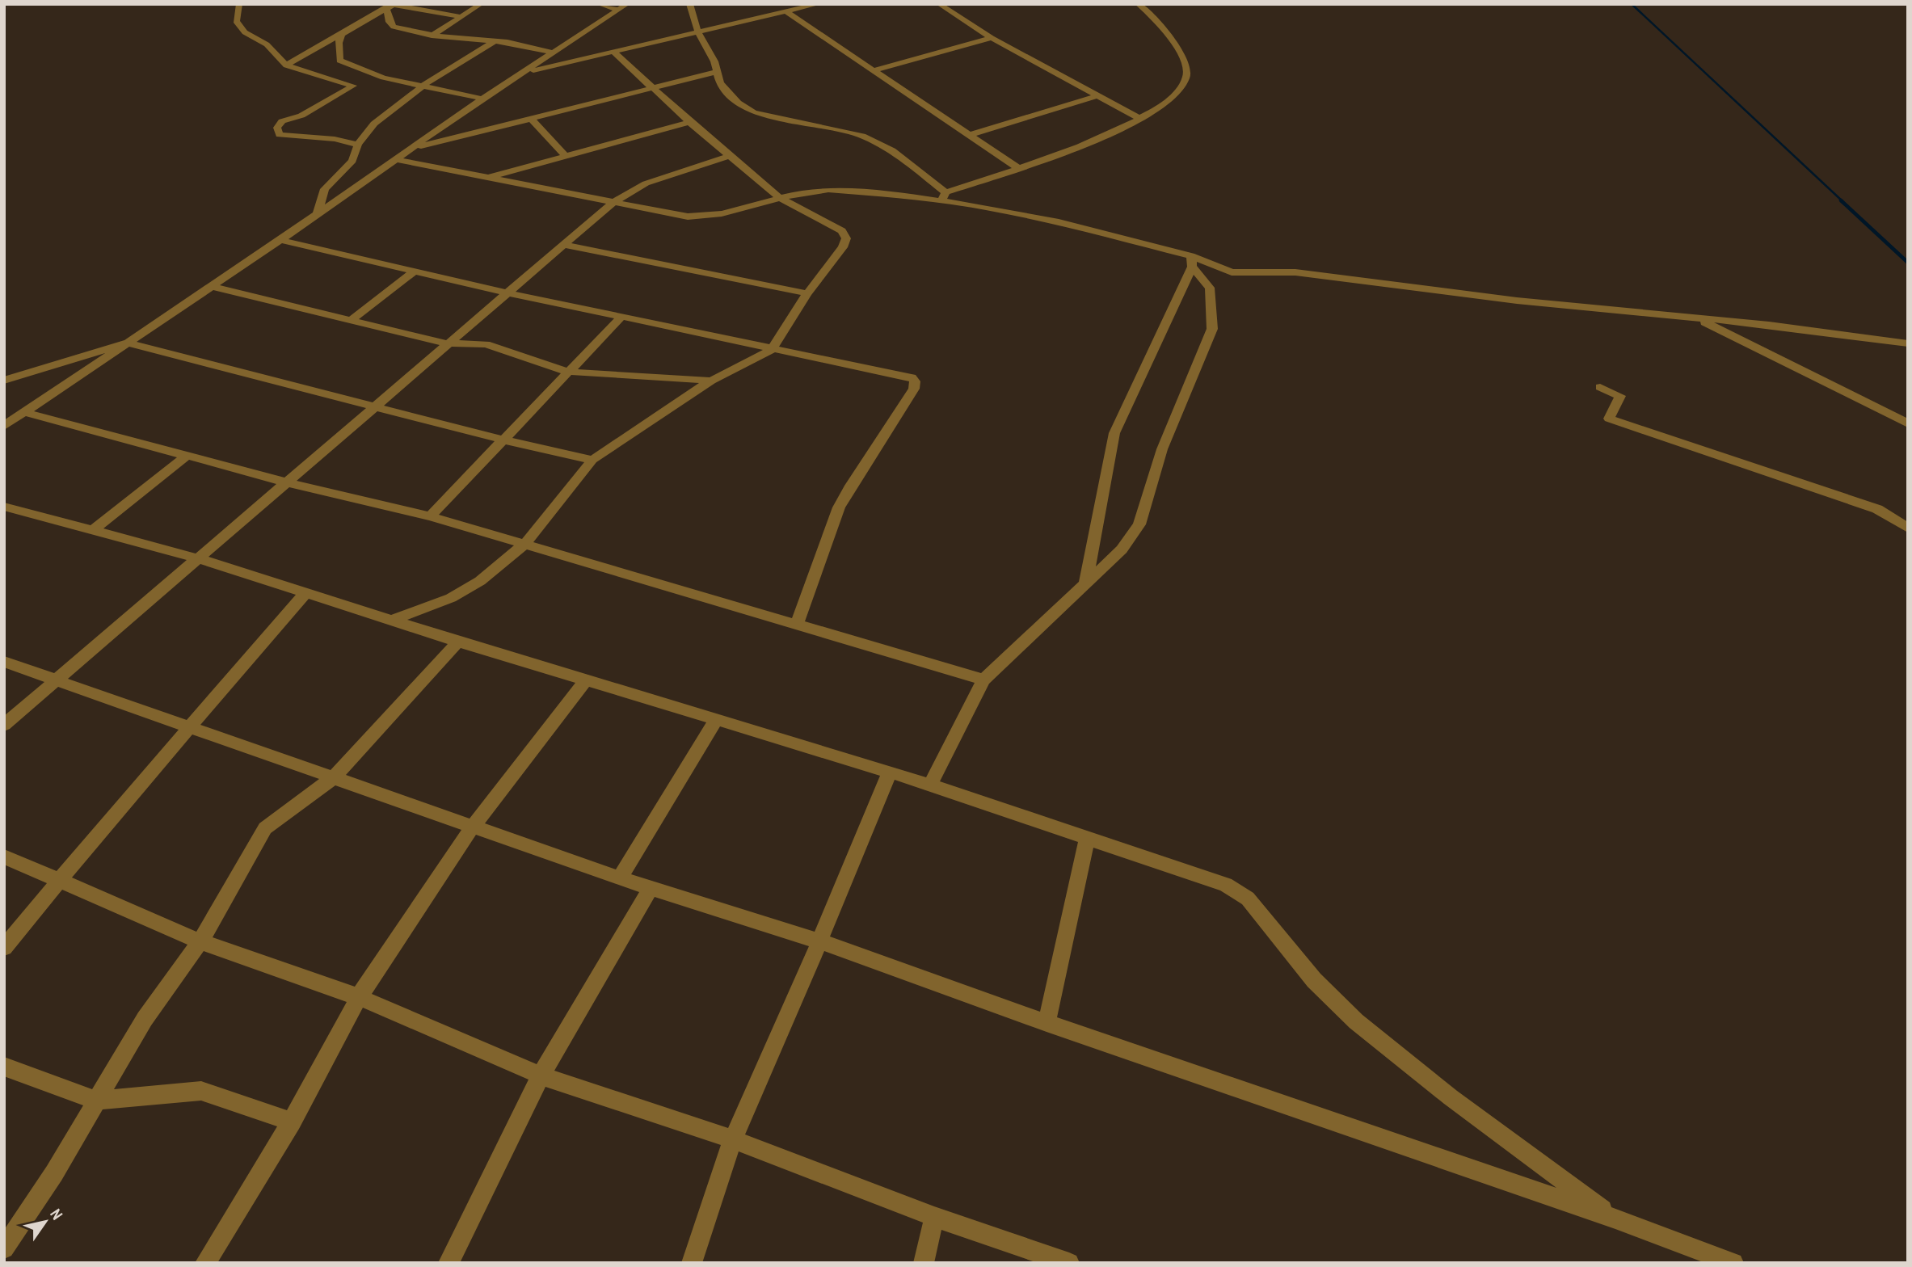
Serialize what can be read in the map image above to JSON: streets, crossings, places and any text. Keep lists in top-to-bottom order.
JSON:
{
  "north": "top right"
}
